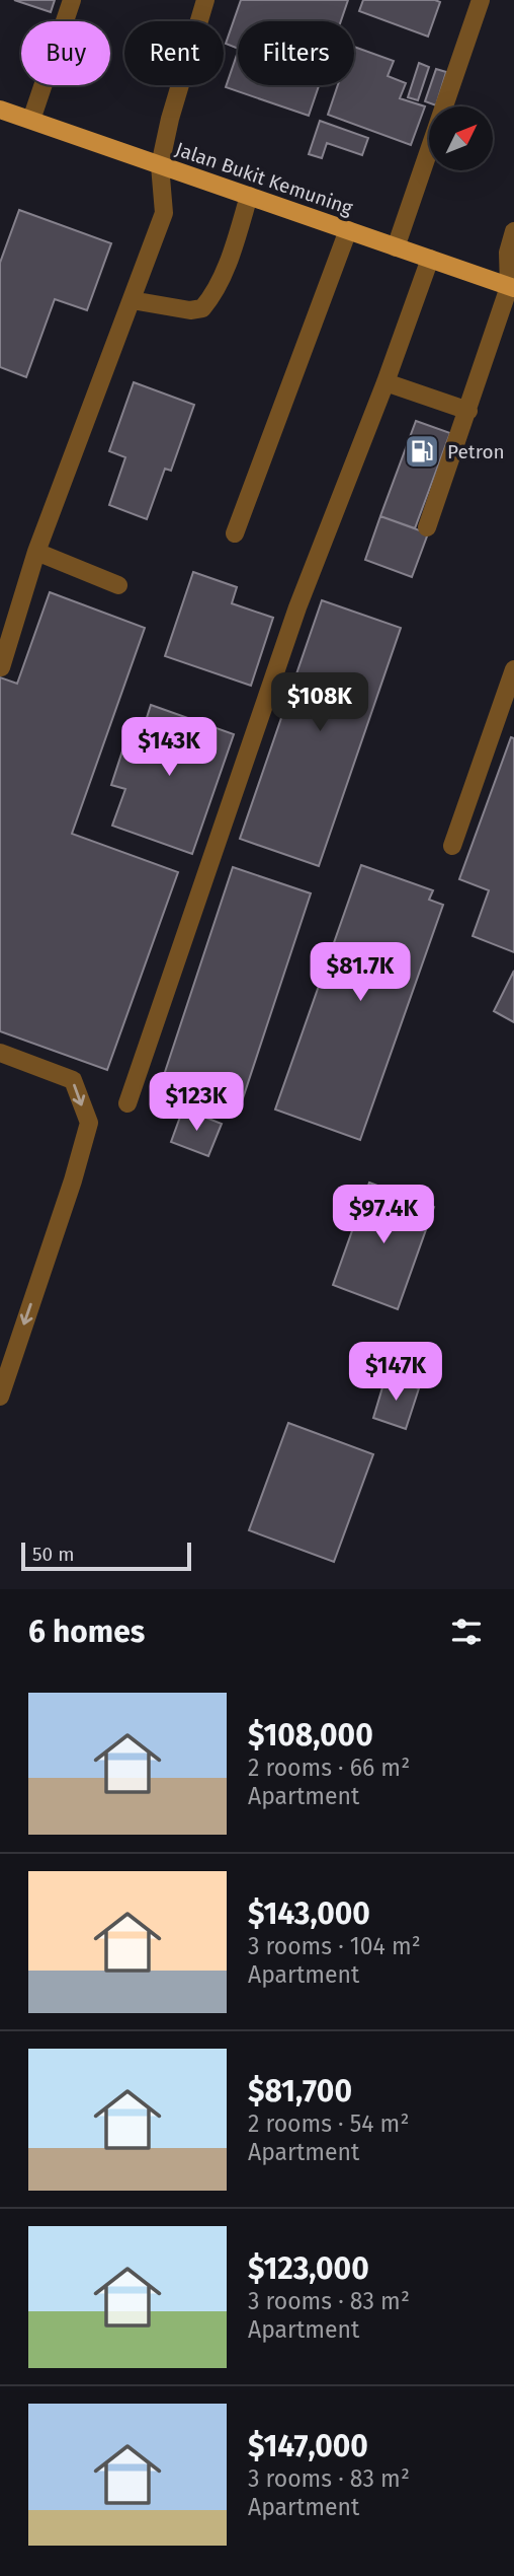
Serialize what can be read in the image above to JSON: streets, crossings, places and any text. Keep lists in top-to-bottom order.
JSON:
{
  "streets": {
    "main road": ["Jalan Bukit Kemuning"]
  },
  "places": {
    "fuel station": ["Petron"]
  },
  "scale_bar": "50 m",
  "north": "top right",
  "page": {
    "chip": ["Buy", "Rent", "Filters"],
    "price": [
      "$108K",
      "$143K",
      "$81.7K",
      "$123K",
      "$97.4K",
      "$147K"
    ],
    "scale": "50 m",
    "heading": "6 homes",
    "list": [
      {
        "name": "$108,000",
        "note": "2 rooms · 66 m² · Apartment"
      },
      {
        "name": "$143,000",
        "note": "3 rooms · 104 m² · Apartment"
      },
      {
        "name": "$81,700",
        "note": "2 rooms · 54 m² · Apartment"
      },
      {
        "name": "$123,000",
        "note": "3 rooms · 83 m² · Apartment"
      },
      {
        "name": "$147,000",
        "note": "3 rooms · 83 m² · Apartment"
      }
    ]
  }
}
